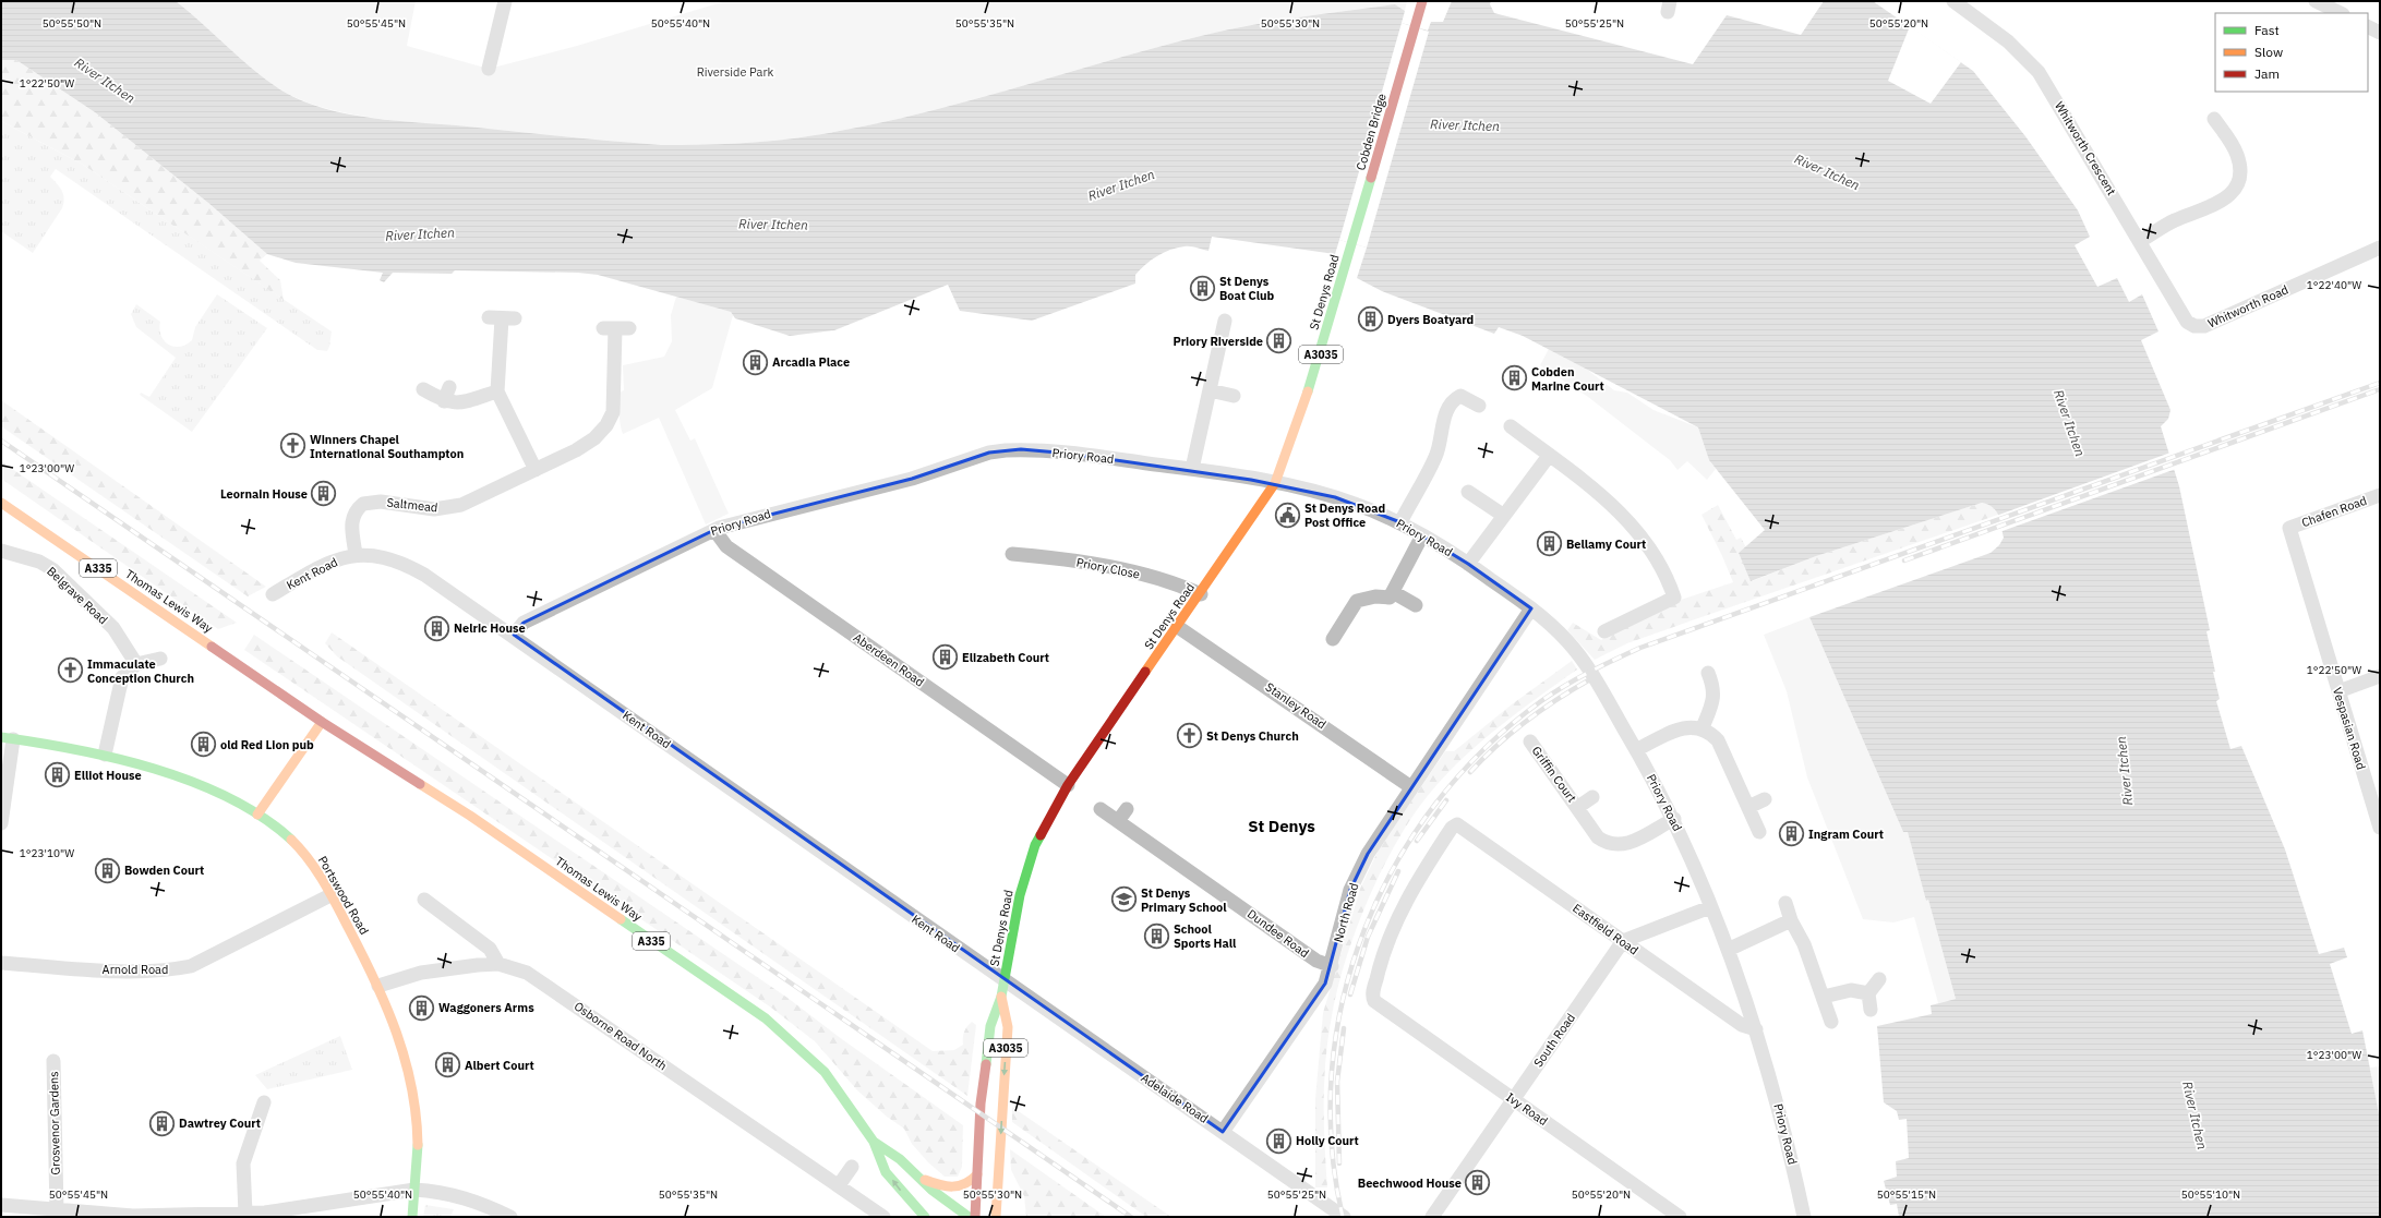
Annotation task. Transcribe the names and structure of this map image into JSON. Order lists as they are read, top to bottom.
{
  "streets": {
    "main road": [
      "Cobden Bridge",
      "St Denys Road",
      "A3035",
      "A335",
      "Thomas Lewis Way",
      "Portswood Road"
    ],
    "street": [
      "Whitworth Crescent",
      "Whitworth Road",
      "Priory Road",
      "Saltmead",
      "Chafen Road",
      "Priory Close",
      "Kent Road",
      "Belgrave Road",
      "Aberdeen Road",
      "Stanley Road",
      "Vespasian Road",
      "Griffin Court",
      "North Road",
      "Eastfield Road",
      "Dundee Road",
      "Arnold Road",
      "Osborne Road North",
      "South Road",
      "Adelaide Road",
      "Ivy Road",
      "Grosvenor Gardens"
    ]
  },
  "crossings": [
    ["Cobden Bridge", "St Denys Road"],
    ["Whitworth Crescent", "Whitworth Road"],
    ["St Denys Road", "Priory Road"],
    ["St Denys Road", "Priory Close"],
    ["St Denys Road", "Kent Road"],
    ["St Denys Road", "Aberdeen Road"],
    ["St Denys Road", "Stanley Road"],
    ["St Denys Road", "Adelaide Road"],
    ["Priory Road", "Kent Road"],
    ["Priory Road", "Aberdeen Road"],
    ["Priory Road", "Griffin Court"],
    ["Priory Road", "North Road"],
    ["Priory Road", "Eastfield Road"],
    ["Saltmead", "Kent Road"],
    ["Chafen Road", "Vespasian Road"],
    ["Kent Road", "Adelaide Road"],
    ["Stanley Road", "North Road"],
    ["Portswood Road", "Arnold Road"],
    ["Portswood Road", "Osborne Road North"],
    ["North Road", "Dundee Road"],
    ["North Road", "Adelaide Road"],
    ["Eastfield Road", "South Road"],
    ["Eastfield Road", "Ivy Road"],
    ["South Road", "Ivy Road"]
  ],
  "districts": ["St Denys"],
  "water": ["River Itchen"],
  "parks": ["Riverside Park"],
  "places": {
    "building": [
      "St Denys Boat Club",
      "Dyers Boatyard",
      "Priory Riverside",
      "Arcadia Place",
      "Cobden Marine Court",
      "Leornain House",
      "Bellamy Court",
      "Nelric House",
      "Elizabeth Court",
      "old Red Lion pub",
      "Elliot House",
      "Ingram Court",
      "Bowden Court",
      "School Sports Hall",
      "Waggoners Arms",
      "Albert Court",
      "Dawtrey Court",
      "Holly Court",
      "Beechwood House"
    ],
    "church": ["Winners Chapel International Southampton", "Immaculate Conception Church", "St Denys Church"],
    "public building": ["St Denys Road Post Office"],
    "school or university": ["St Denys Primary School"]
  },
  "legend": ["Fast", "Slow", "Jam"],
  "coordinates": [
    "50°55'50\"N",
    "50°55'45\"N",
    "50°55'40\"N",
    "50°55'35\"N",
    "50°55'30\"N",
    "50°55'25\"N",
    "50°55'20\"N",
    "1°22'50\"W",
    "1°22'40\"W",
    "1°23'00\"W",
    "1°23'10\"W",
    "50°55'15\"N",
    "50°55'10\"N"
  ]
}
